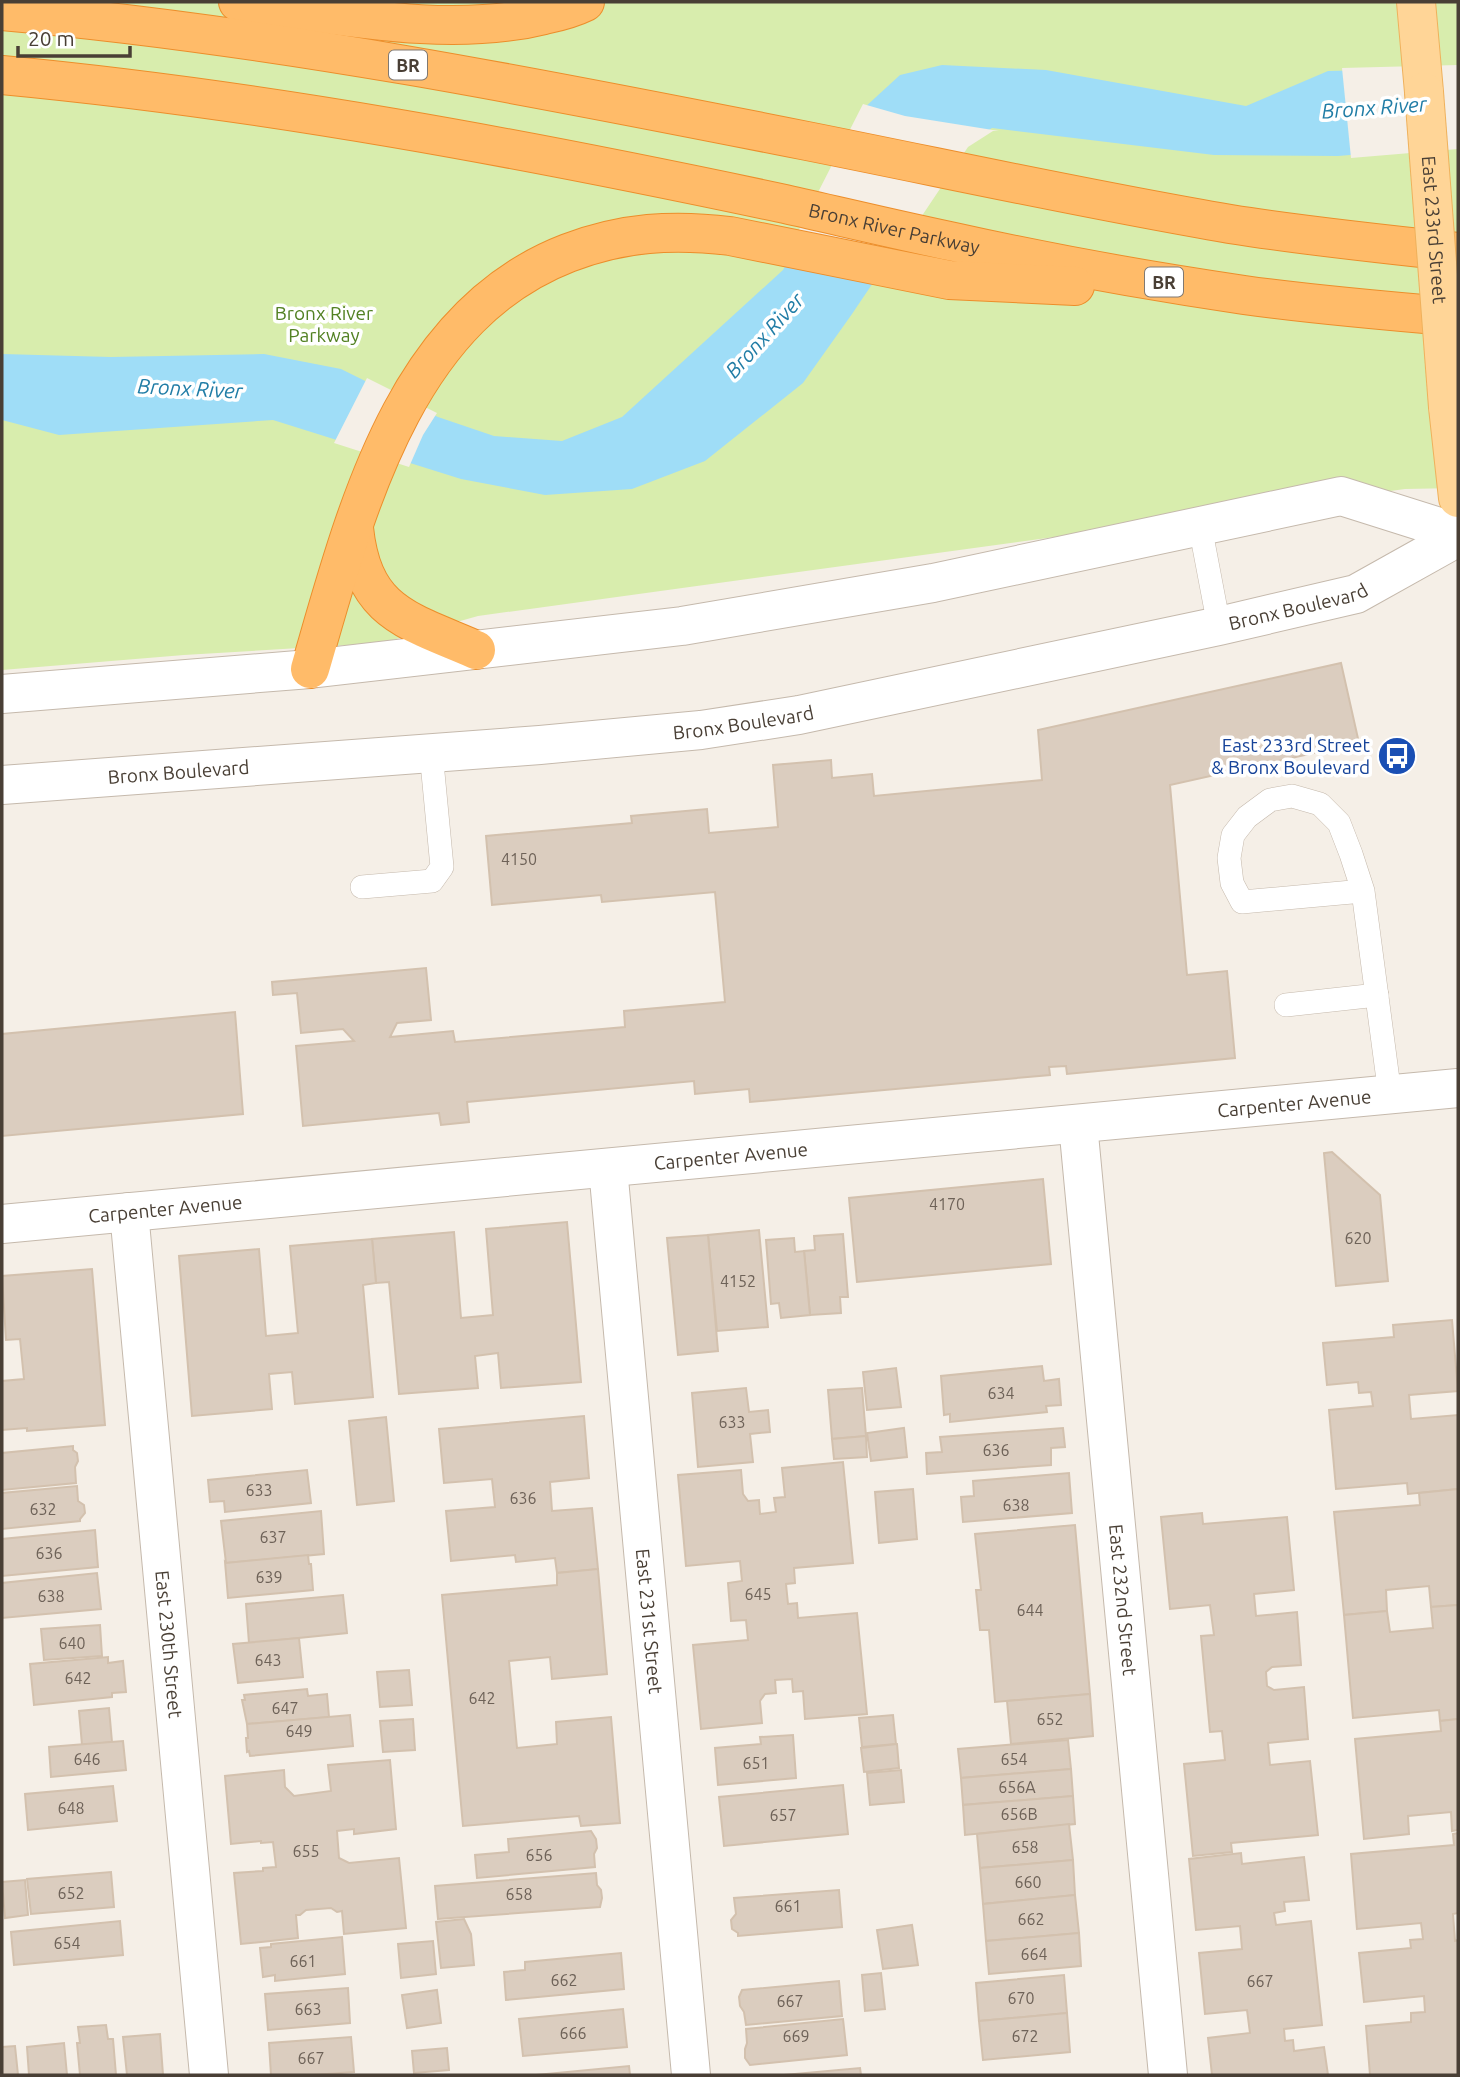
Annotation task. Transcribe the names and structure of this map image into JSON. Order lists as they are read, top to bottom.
{
  "streets": {
    "highway": ["BR", "Bronx River Parkway"],
    "main road": ["East 233rd Street"],
    "street": [
      "Bronx Boulevard",
      "Carpenter Avenue",
      "East 232nd Street",
      "East 231st Street",
      "East 230th Street"
    ]
  },
  "crossings": [
    ["Carpenter Avenue", "East 232nd Street"],
    ["Carpenter Avenue", "East 231st Street"],
    ["Carpenter Avenue", "East 230th Street"]
  ],
  "water": ["Bronx River"],
  "parks": ["Bronx River Parkway"],
  "places": {
    "bus stop": ["East 233rd Street & Bronx Boulevard"]
  },
  "house_numbers": [
    "4150",
    "4170",
    "620",
    "4152",
    "634",
    "633",
    "636",
    "633",
    "636",
    "638",
    "632",
    "637",
    "636",
    "639",
    "645",
    "638",
    "644",
    "640",
    "643",
    "642",
    "642",
    "647",
    "652",
    "649",
    "646",
    "654",
    "651",
    "656A",
    "648",
    "656B",
    "657",
    "658",
    "655",
    "656",
    "660",
    "652",
    "658",
    "661",
    "662",
    "654",
    "664",
    "661",
    "662",
    "667",
    "670",
    "667",
    "663",
    "666",
    "669",
    "672",
    "667"
  ],
  "scale_bar": "20 m"
}
